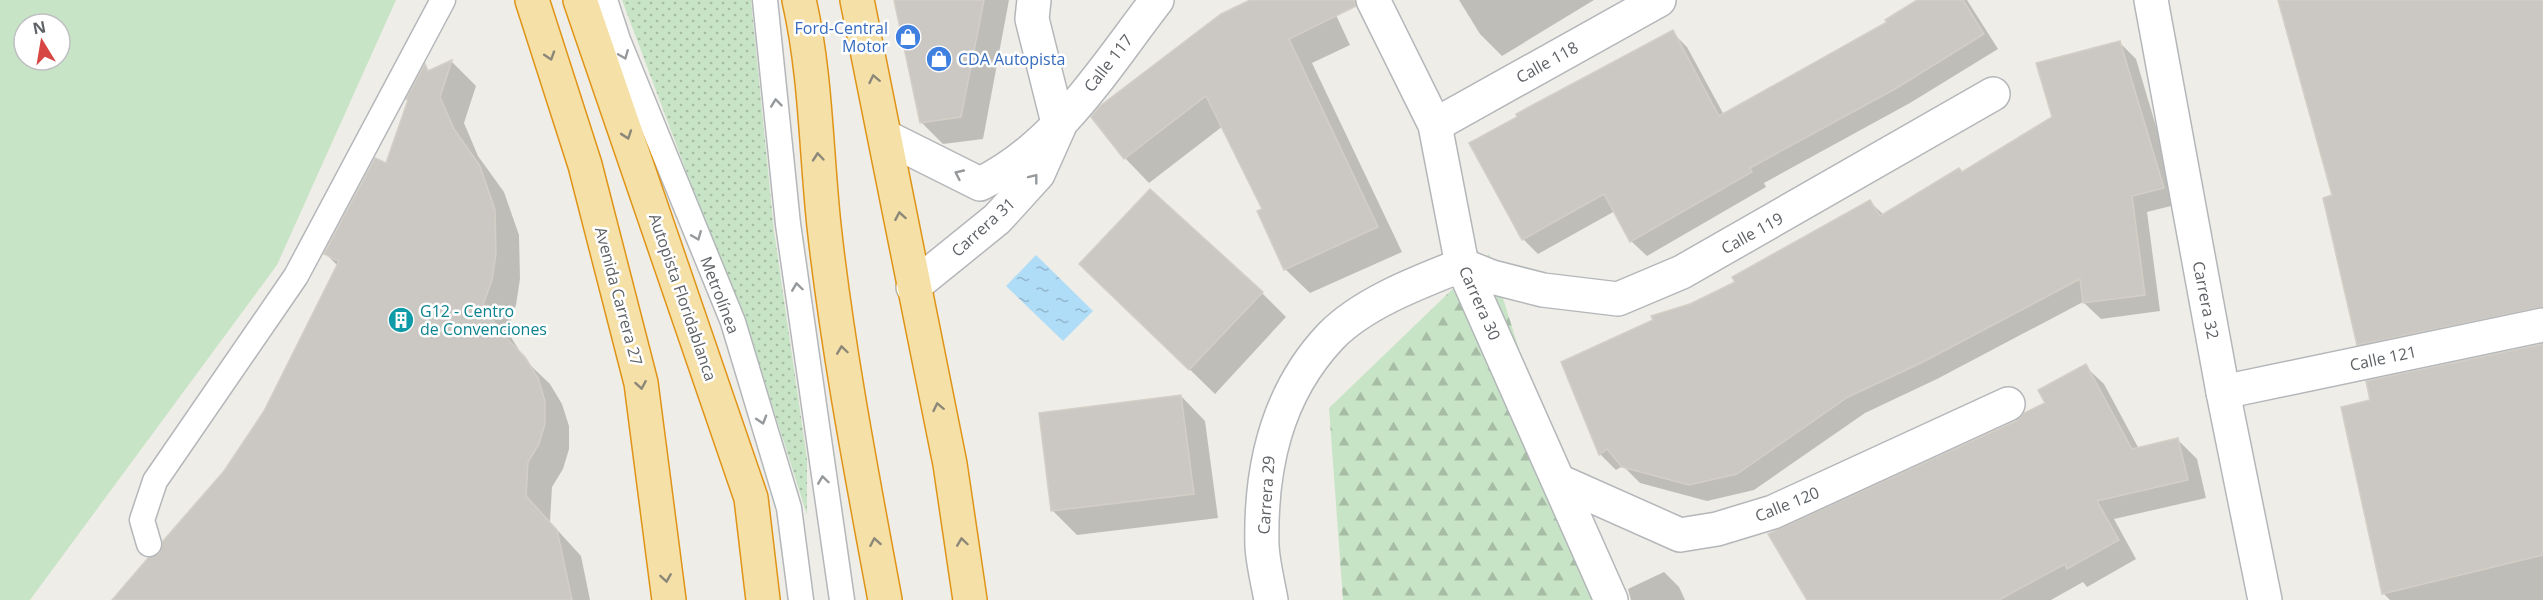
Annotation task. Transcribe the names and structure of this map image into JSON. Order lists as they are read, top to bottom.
{
  "streets": {
    "highway": ["Avenida Carrera 27", "Autopista Floridablanca"],
    "street": [
      "Calle 118",
      "Calle 117",
      "Carrera 31",
      "Calle 119",
      "Carrera 32",
      "Carrera 30",
      "Calle 121",
      "Carrera 29",
      "Calle 120"
    ],
    "lane": ["Metrolínea"]
  },
  "crossings": [
    ["Calle 118", "Carrera 30"],
    ["Calle 117", "Carrera 31"],
    ["Calle 119", "Carrera 30"],
    ["Calle 119", "Carrera 29"],
    ["Carrera 32", "Calle 121"],
    ["Carrera 30", "Carrera 29"],
    ["Carrera 30", "Calle 120"]
  ],
  "places": {
    "shop": ["Ford-Central Motor", "CDA Autopista"],
    "building": ["G12 - Centro de Convenciones"]
  },
  "north": "top"
}
